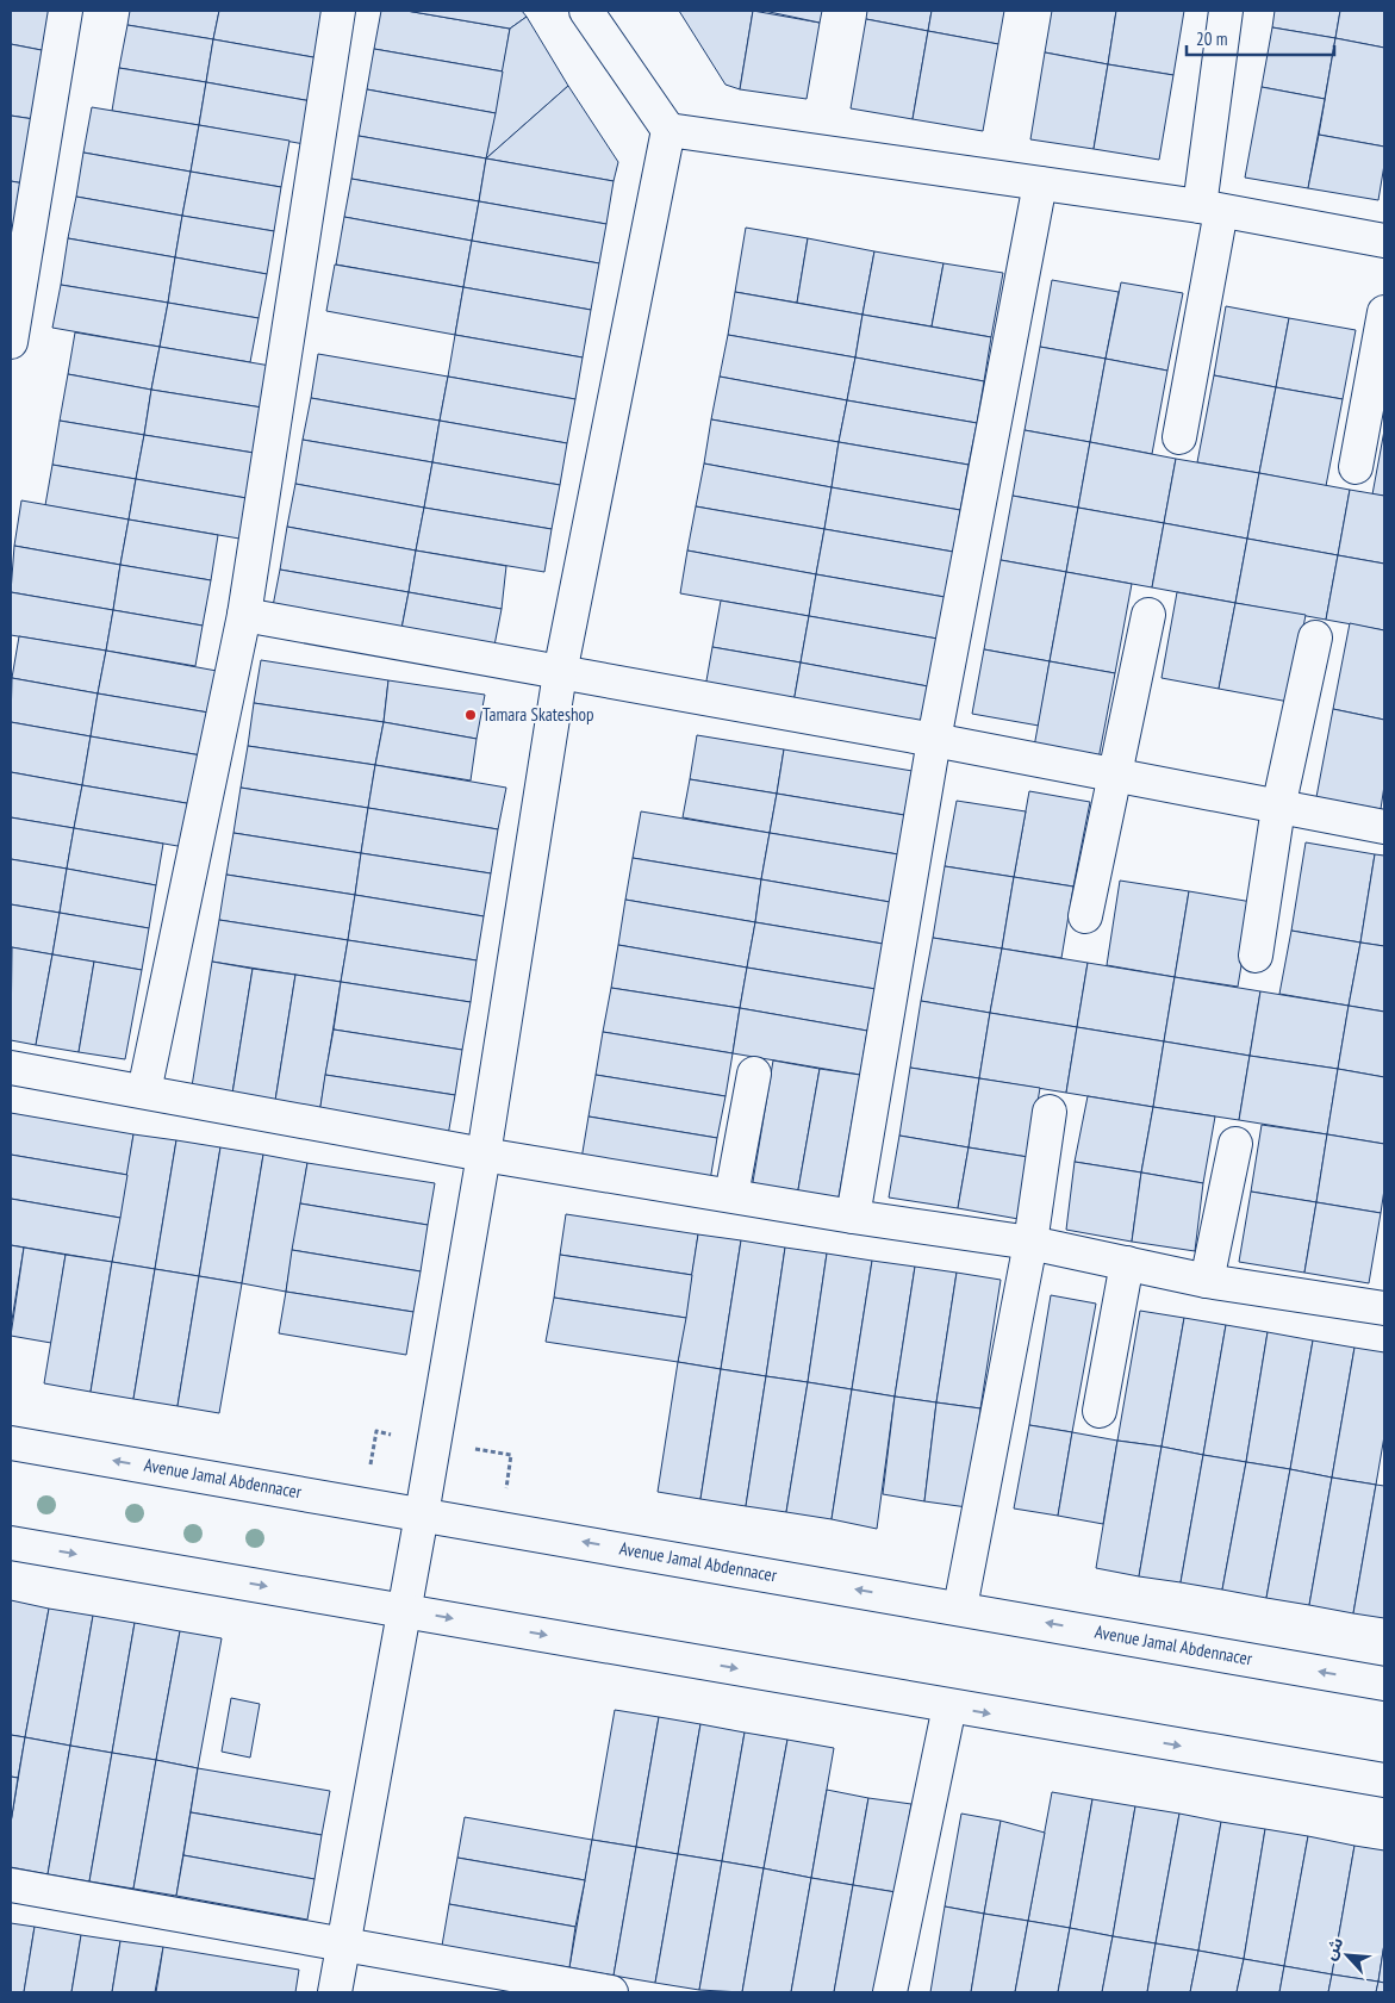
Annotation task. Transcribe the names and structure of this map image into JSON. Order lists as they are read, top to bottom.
{
  "streets": {
    "street": ["Avenue Jamal Abdennacer"]
  },
  "places": ["Tamara Skateshop"],
  "scale_bar": "20 m",
  "north": "top left"
}
